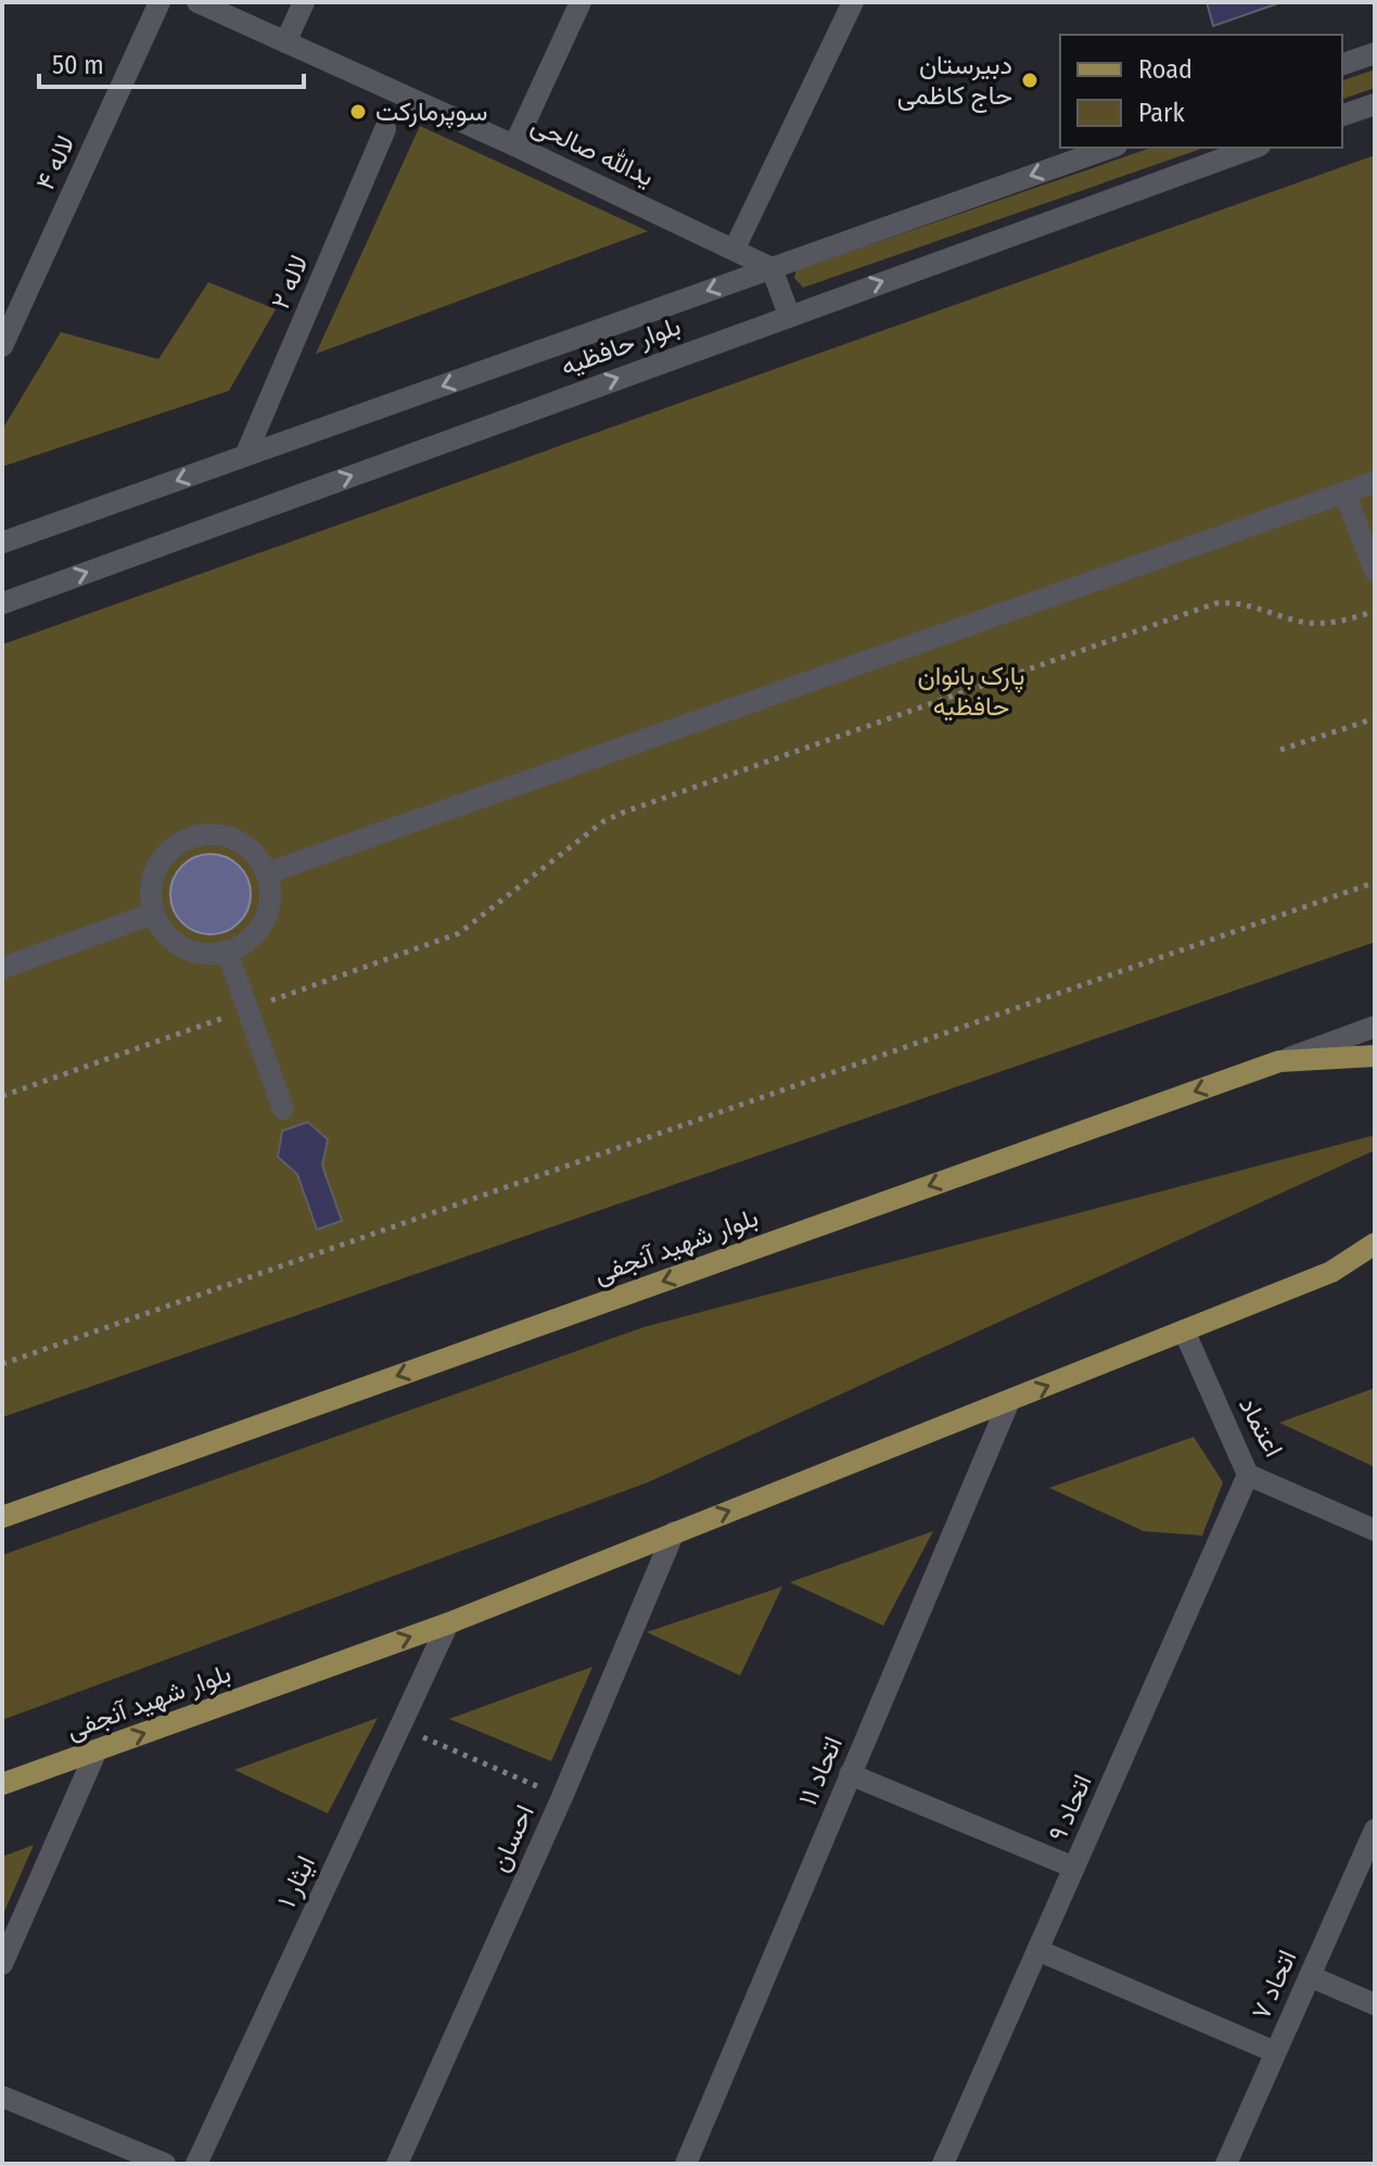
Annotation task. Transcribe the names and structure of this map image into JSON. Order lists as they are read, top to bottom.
{
  "streets": {
    "main road": ["بلوار شهید آنجفی"],
    "street": [
      "یدالله صالحی",
      "لاله ۴",
      "لاله ۲",
      "بلوار حافظیه",
      "اعتماد",
      "اتحاد ۱۱",
      "اتحاد ۹",
      "احسان",
      "ایثار ۱",
      "اتحاد ۷"
    ]
  },
  "crossings": [
    ["یدالله صالحی", "بلوار حافظیه"],
    ["لاله ۲", "بلوار حافظیه"],
    ["بلوار شهید آنجفی", "اعتماد"],
    ["بلوار شهید آنجفی", "اتحاد ۱۱"],
    ["بلوار شهید آنجفی", "احسان"],
    ["بلوار شهید آنجفی", "ایثار ۱"],
    ["اعتماد", "اتحاد ۹"]
  ],
  "parks": ["پارک بانوان حافظیه"],
  "places": ["دبیرستان حاج کاظمی", "سوپرمارکت"],
  "legend": ["Road", "Park"],
  "scale_bar": "50 m"
}
